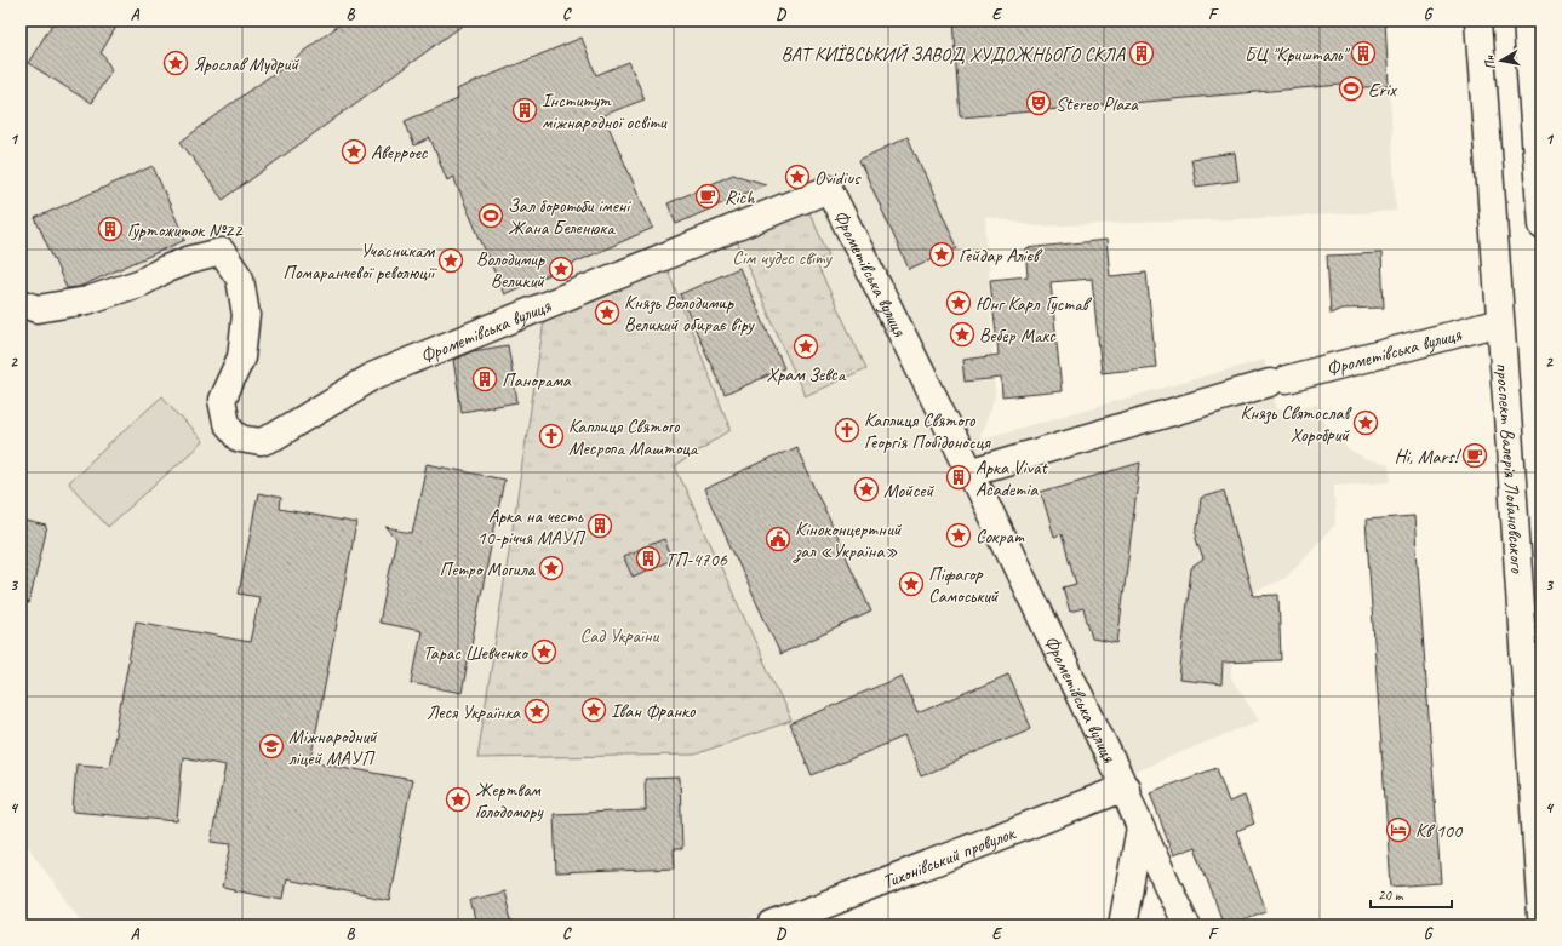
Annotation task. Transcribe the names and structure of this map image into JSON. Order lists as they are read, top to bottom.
{
  "streets": {
    "street": ["Фрометівська вулиця", "проспект Валерія Лобановського", "Тихонівський провулок"]
  },
  "crossings": [
    ["Фрометівська вулиця", "проспект Валерія Лобановського"],
    ["Фрометівська вулиця", "Тихонівський провулок"]
  ],
  "parks": ["Сім чудес світу", "Сад України"],
  "places": {
    "building": [
      "ВАТ КИЇВСЬКИЙ ЗАВОД ХУДОЖНЬОГО СКЛА",
      "БЦ \"Кришталь\"",
      "Інститут міжнародної освіти",
      "Гуртожиток №22",
      "Панорама",
      "Арка Vivat Academia",
      "Арка на честь 10-річчя МАУП",
      "ТП-4706"
    ],
    "place": [
      "Ярослав Мудрий",
      "Аверроес",
      "Ovidius",
      "Гейдар Алієв",
      "Учасникам Помаранчевої революції",
      "Володимир Великий",
      "Юнг Карл Густав",
      "Князь Володимир Великий обирає віру",
      "Вебер Макс",
      "Храм Зевса",
      "Князь Святослав Хоробрий",
      "Мойсей",
      "Сократ",
      "Петро Могила",
      "Піфагор Самоський",
      "Тарас Шевченко",
      "Іван Франко",
      "Леся Українка",
      "Жертвам Голодомору"
    ],
    "sports": ["Erix", "Зал боротьби імені Жана Беленюка"],
    "theatre": ["Stereo Plaza"],
    "cafe": ["Rich", "Hi, Mars!"],
    "church": ["Каплиця Святого Георгія Побідоносця", "Каплиця Святого Месропа Маштоца"],
    "public building": ["Кіноконцертний зал «Україна»"],
    "school or university": ["Міжнародний ліцей МАУП"],
    "hotel": ["Кв 100"]
  },
  "scale_bar": "20 m",
  "north": "left",
  "grid": {
    "columns": [
      "A",
      "B",
      "C",
      "D",
      "E",
      "F",
      "G"
    ],
    "rows": [
      "1",
      "2",
      "3",
      "4"
    ]
  }
}
